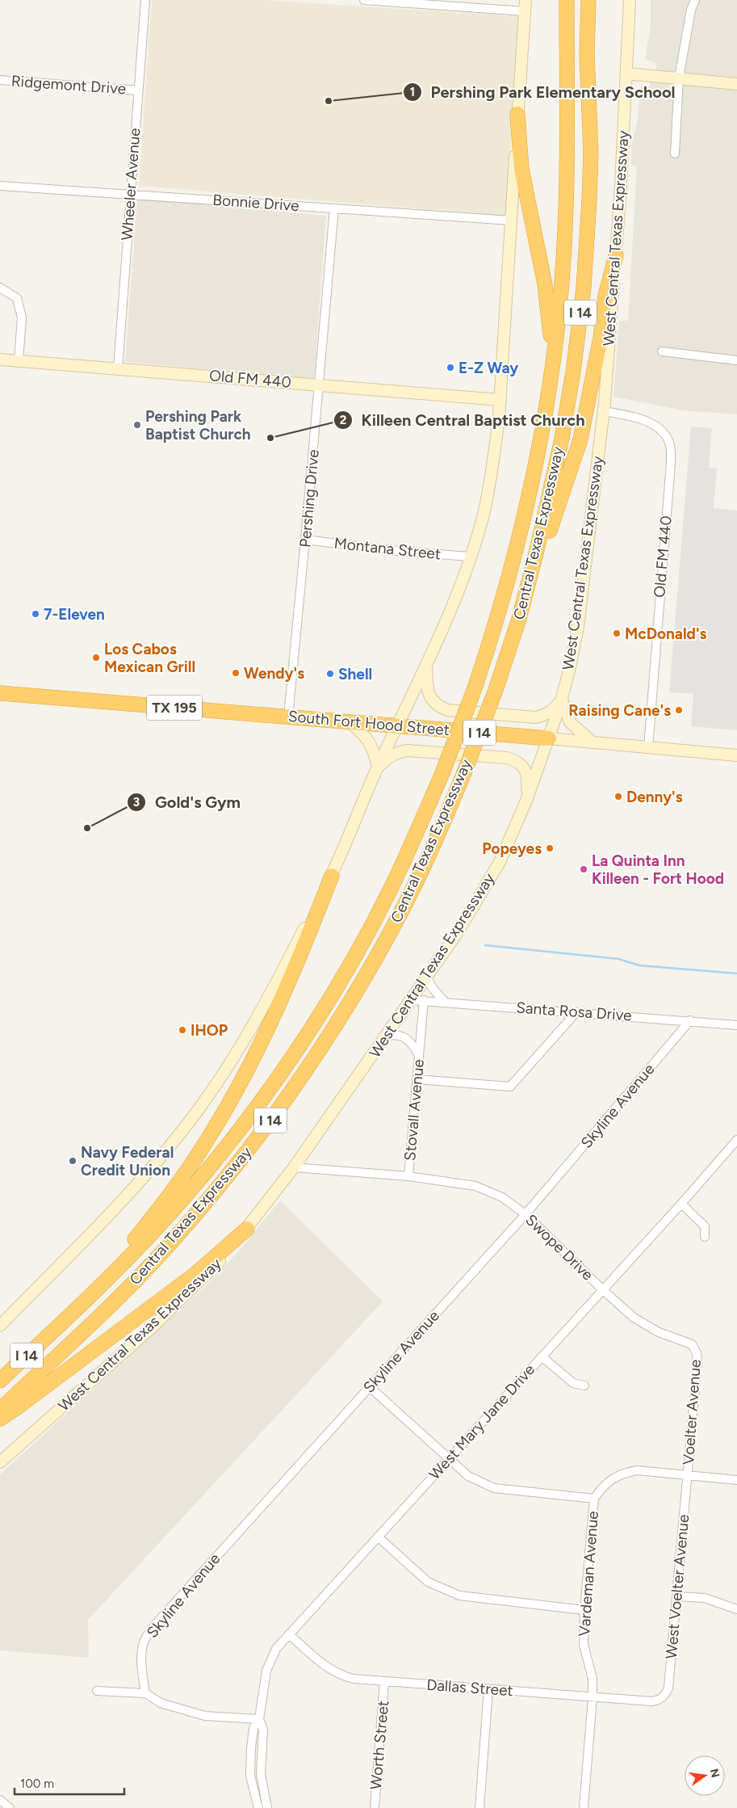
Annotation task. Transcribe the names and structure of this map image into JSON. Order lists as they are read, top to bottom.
{
  "streets": {
    "highway": [
      "I 14",
      "Central Texas Expressway",
      "TX 195",
      "South Fort Hood Street"
    ],
    "main road": ["West Central Texas Expressway", "Old FM 440"],
    "street": [
      "Ridgemont Drive",
      "Wheeler Avenue",
      "Bonnie Drive",
      "Pershing Drive",
      "Montana Street",
      "Santa Rosa Drive",
      "Skyline Avenue",
      "Stovall Avenue",
      "Swope Drive",
      "Voelter Avenue",
      "West Mary Jane Drive",
      "Vardeman Avenue",
      "West Voelter Avenue",
      "Dallas Street",
      "Worth Street"
    ]
  },
  "crossings": [
    ["Ridgemont Drive", "Wheeler Avenue"],
    ["Wheeler Avenue", "Bonnie Drive"],
    ["Wheeler Avenue", "Old FM 440"],
    ["Bonnie Drive", "Pershing Drive"],
    ["West Central Texas Expressway", "Old FM 440"],
    ["West Central Texas Expressway", "South Fort Hood Street"],
    ["West Central Texas Expressway", "Santa Rosa Drive"],
    ["West Central Texas Expressway", "Stovall Avenue"],
    ["Old FM 440", "Pershing Drive"],
    ["Old FM 440", "South Fort Hood Street"],
    ["Pershing Drive", "Montana Street"],
    ["Pershing Drive", "South Fort Hood Street"],
    ["Santa Rosa Drive", "Skyline Avenue"],
    ["Santa Rosa Drive", "Stovall Avenue"],
    ["Skyline Avenue", "Swope Drive"],
    ["Stovall Avenue", "Swope Drive"],
    ["Swope Drive", "Voelter Avenue"],
    ["Swope Drive", "West Mary Jane Drive"],
    ["Voelter Avenue", "West Voelter Avenue"],
    ["West Mary Jane Drive", "Dallas Street"],
    ["Vardeman Avenue", "Dallas Street"],
    ["West Voelter Avenue", "Dallas Street"],
    ["Dallas Street", "Worth Street"]
  ],
  "places": [
    "Pershing Park Elementary School",
    "E-Z Way",
    "Pershing Park Baptist Church",
    "Killeen Central Baptist Church",
    "7-Eleven",
    "McDonald's",
    "Los Cabos Mexican Grill",
    "Wendy's",
    "Shell",
    "Raising Cane's",
    "Denny's",
    "Gold's Gym",
    "Popeyes",
    "La Quinta Inn Killeen - Fort Hood",
    "IHOP",
    "Navy Federal Credit Union"
  ],
  "scale_bar": "100 m",
  "north": "right"
}
